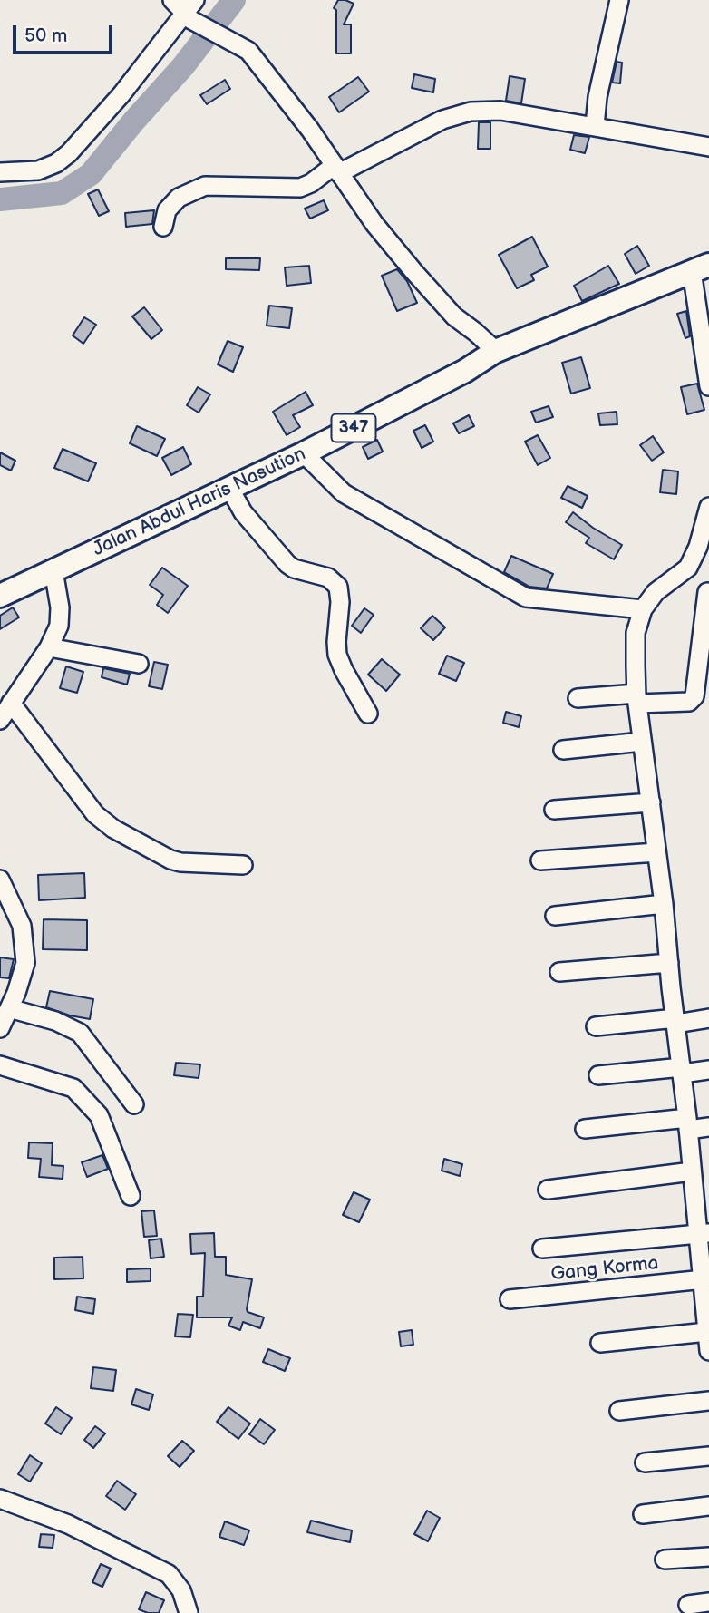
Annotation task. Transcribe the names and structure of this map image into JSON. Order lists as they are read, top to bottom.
{
  "streets": {
    "main road": ["347", "Jalan Abdul Haris Nasution"],
    "street": ["Gang Korma"]
  },
  "scale_bar": "50 m"
}
